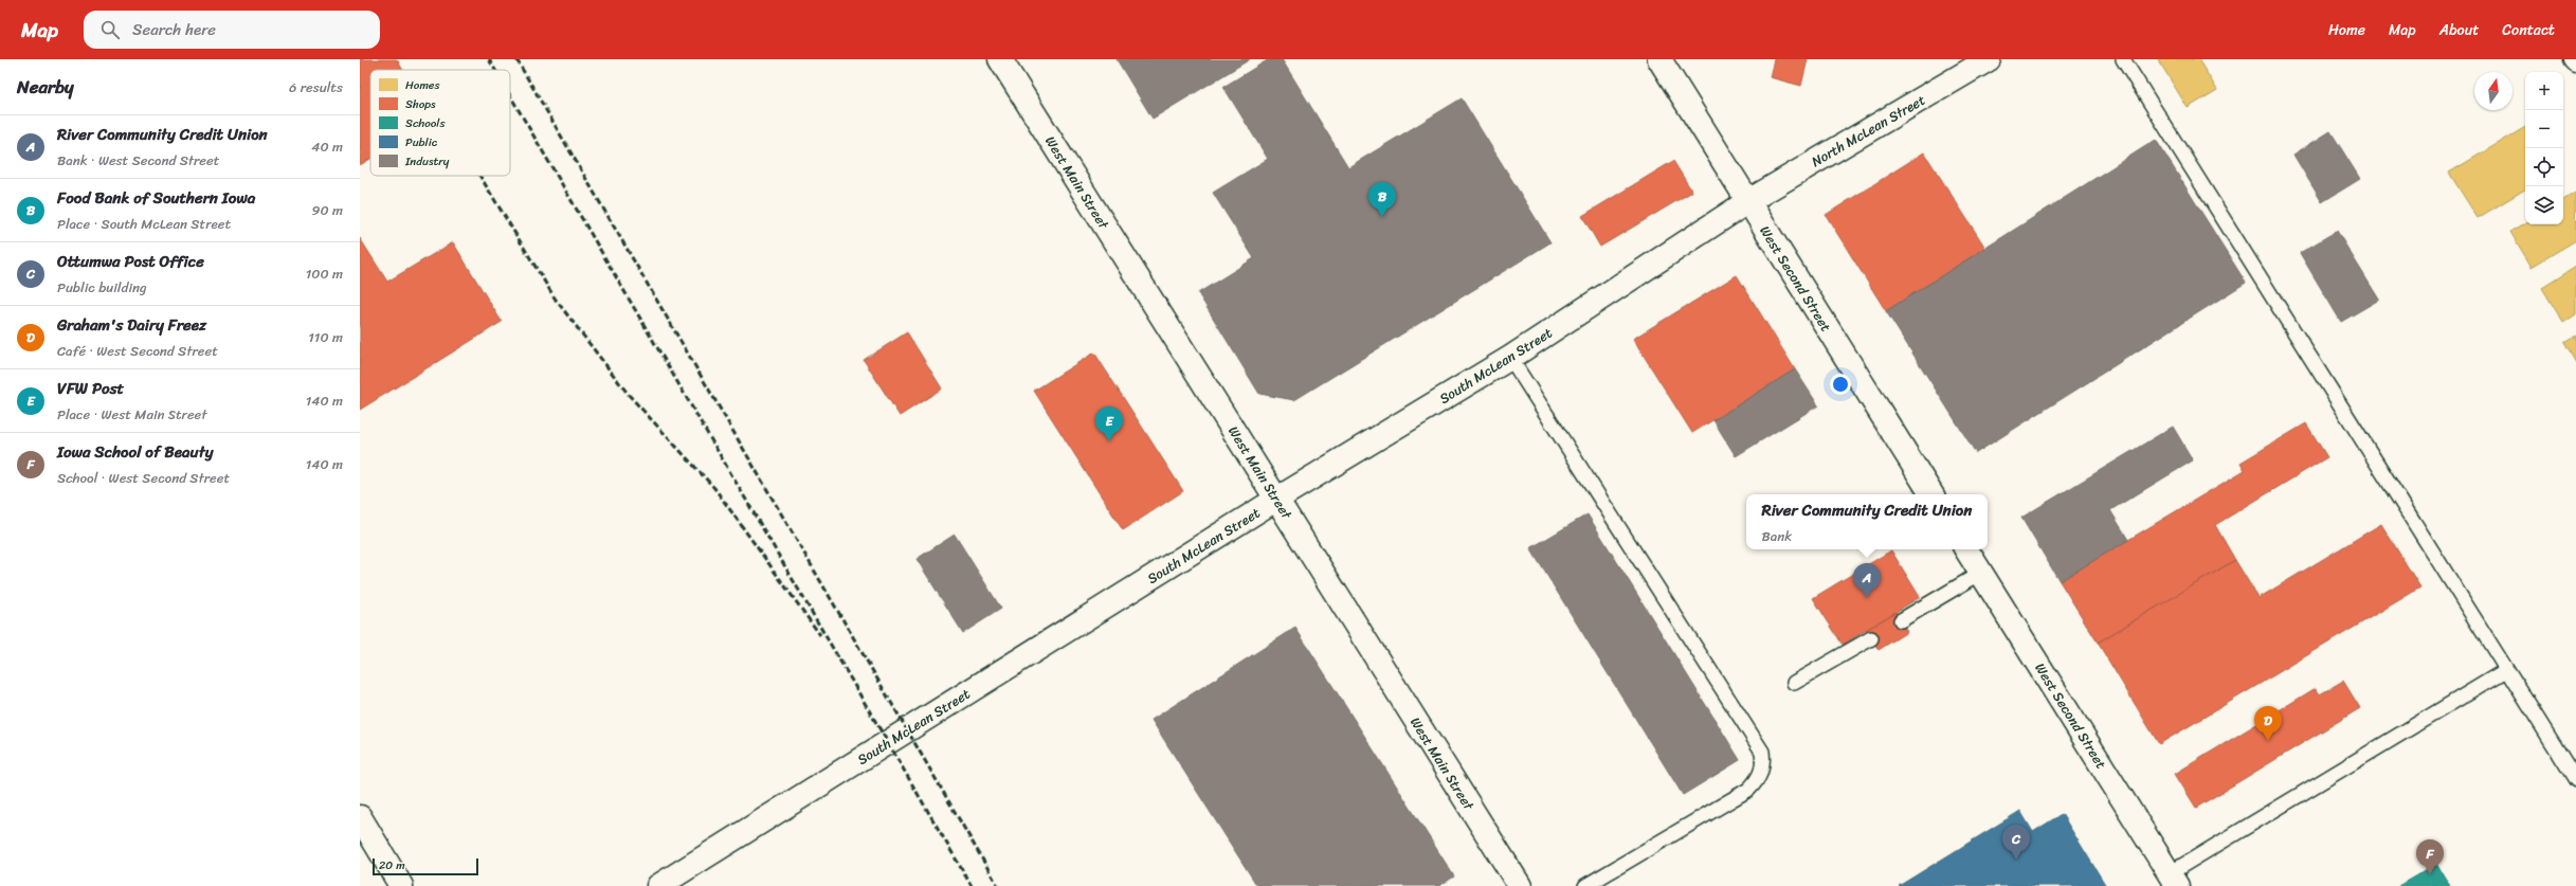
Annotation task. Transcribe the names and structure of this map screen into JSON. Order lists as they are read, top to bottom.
{
  "streets": {
    "main road": [
      "North McLean Street",
      "West Main Street",
      "West Second Street",
      "South McLean Street"
    ]
  },
  "crossings": [
    ["North McLean Street", "West Second Street"],
    ["North McLean Street", "South McLean Street"],
    ["West Main Street", "South McLean Street"],
    ["West Second Street", "South McLean Street"]
  ],
  "legend": [
    "Homes",
    "Shops",
    "Schools",
    "Public",
    "Industry"
  ],
  "scale_bar": "20 m",
  "north": "top",
  "page": {
    "header": "Map",
    "search": "Search here",
    "nav": [
      "Home",
      "Map",
      "About",
      "Contact"
    ],
    "heading": ["Nearby", "6 results"],
    "map_buttons": ["+", "−"],
    "list": [
      {
        "mark": "A",
        "name": "River Community Credit Union",
        "note": "Bank · West Second Street",
        "value": "40 m"
      },
      {
        "mark": "B",
        "name": "Food Bank of Southern Iowa",
        "note": "Place · South McLean Street",
        "value": "90 m"
      },
      {
        "mark": "C",
        "name": "Ottumwa Post Office",
        "note": "Public building",
        "value": "100 m"
      },
      {
        "mark": "D",
        "name": "Graham's Dairy Freez",
        "note": "Café · West Second Street",
        "value": "110 m"
      },
      {
        "mark": "E",
        "name": "VFW Post",
        "note": "Place · West Main Street",
        "value": "140 m"
      },
      {
        "mark": "F",
        "name": "Iowa School of Beauty",
        "note": "School · West Second Street",
        "value": "140 m"
      }
    ],
    "pins": [
      "B",
      "E",
      "A",
      "D",
      "C",
      "F"
    ],
    "popup": ["River Community Credit Union", "Bank"],
    "scale": "20 m"
  }
}
